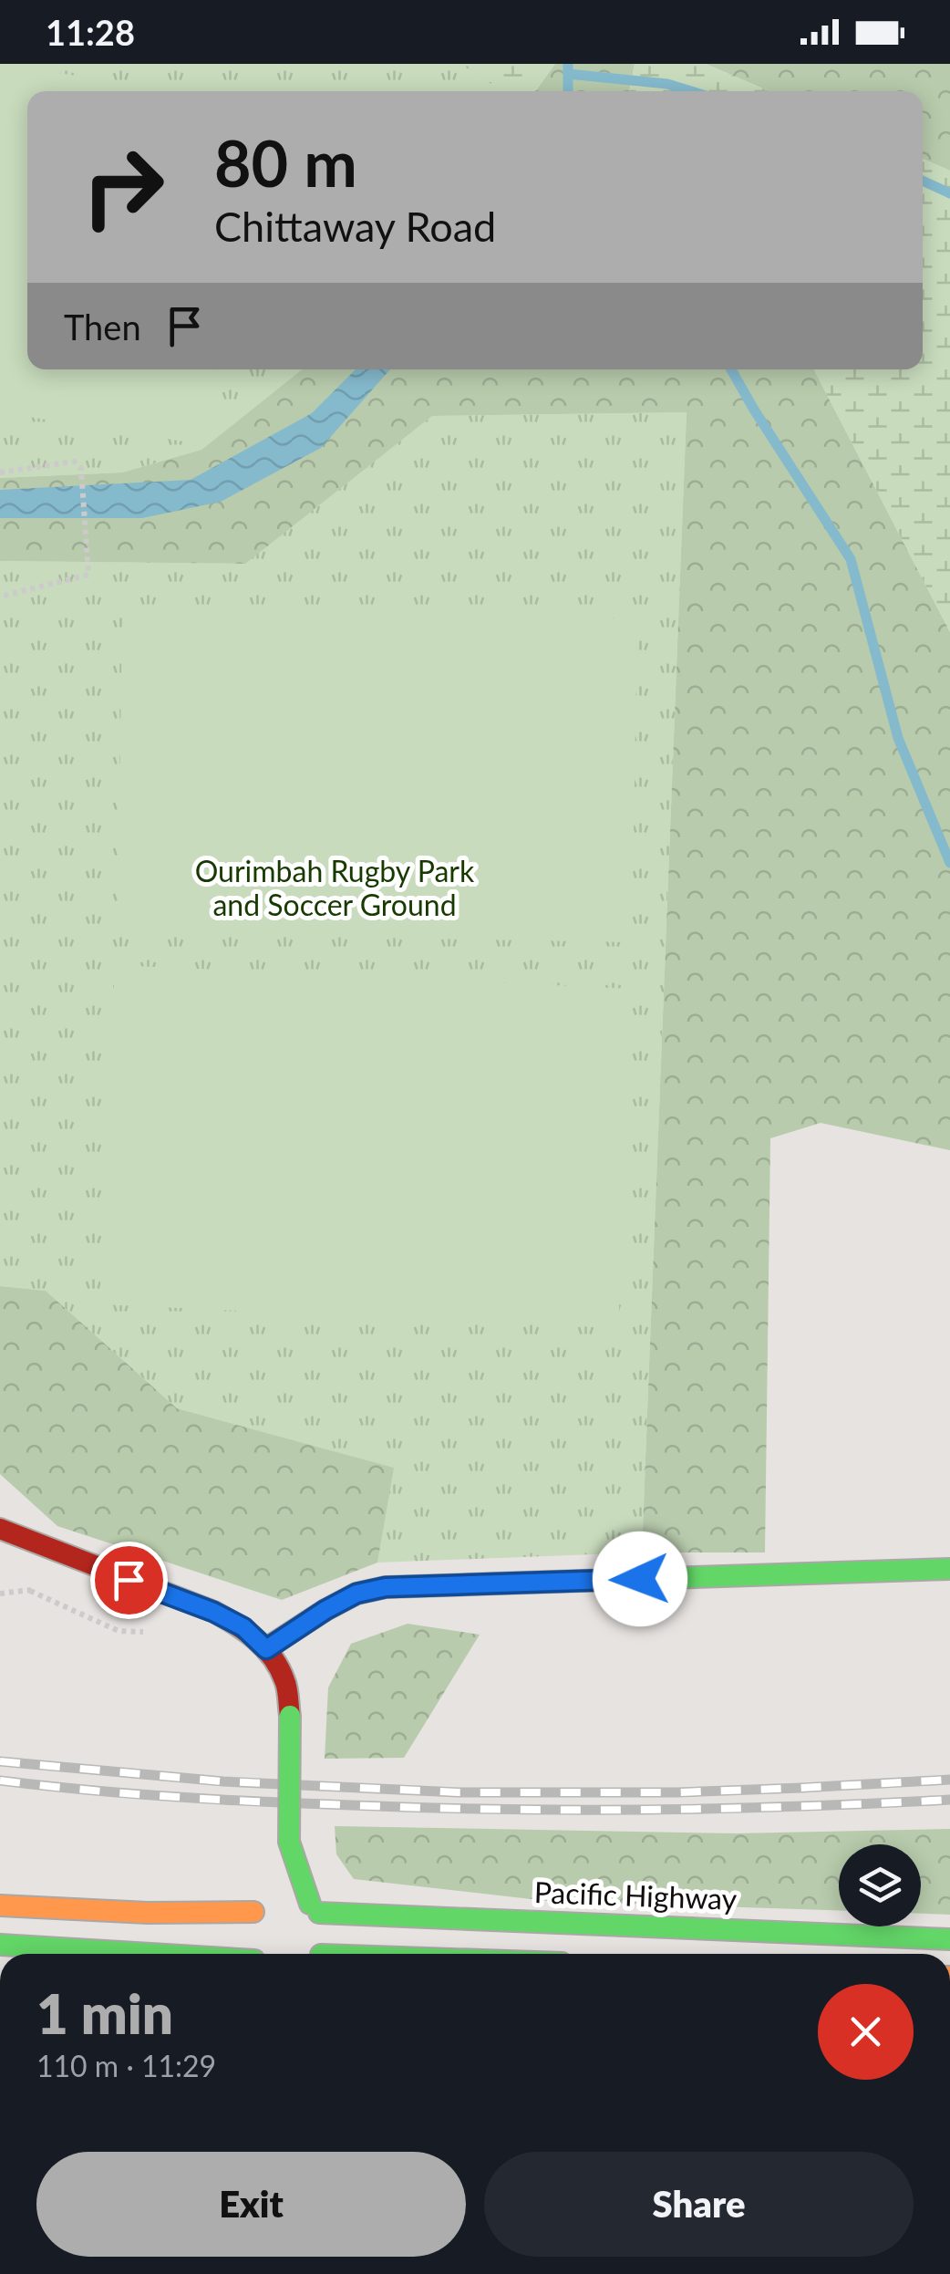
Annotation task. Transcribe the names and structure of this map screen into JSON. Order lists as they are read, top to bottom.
{
  "streets": {
    "main road": ["Pacific Highway"]
  },
  "parks": ["Ourimbah Rugby Park and Soccer Ground"],
  "page": {
    "status": "11:28",
    "turn": ["80 m", "Chittaway Road"],
    "then": "Then",
    "heading": ["1 min", "110 m · 11:29"],
    "buttons": ["Exit", "Share"]
  }
}
